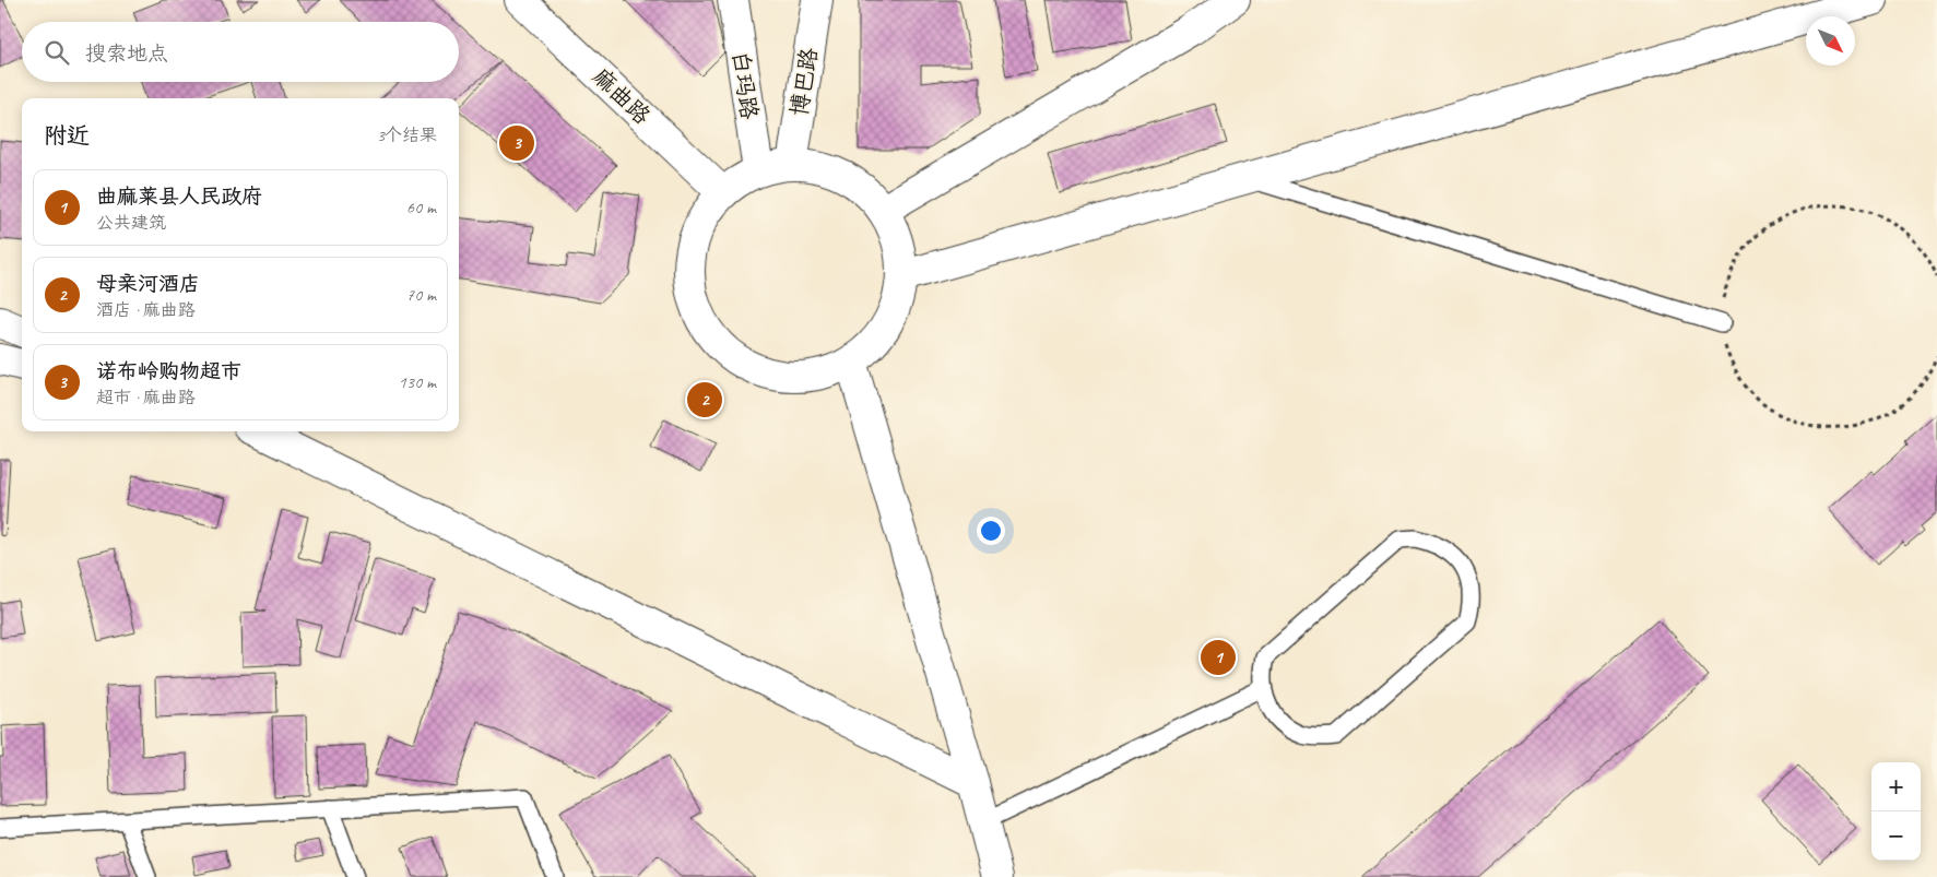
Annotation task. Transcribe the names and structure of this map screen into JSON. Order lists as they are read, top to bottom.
{
  "streets": {
    "main road": ["博巴路", "白玛路", "麻曲路"]
  },
  "north": "bottom right",
  "page": {
    "search": "搜索地点",
    "heading": ["附近", "3个结果"],
    "pins": ["3", "2", "1"],
    "list": [
      {
        "mark": "1",
        "name": "曲麻莱县人民政府",
        "note": "公共建筑",
        "value": "60 m"
      },
      {
        "mark": "2",
        "name": "母亲河酒店",
        "note": "酒店 · 麻曲路",
        "value": "70 m"
      },
      {
        "mark": "3",
        "name": "诺布岭购物超市",
        "note": "超市 · 麻曲路",
        "value": "130 m"
      }
    ],
    "map_buttons": ["+", "−"]
  }
}
